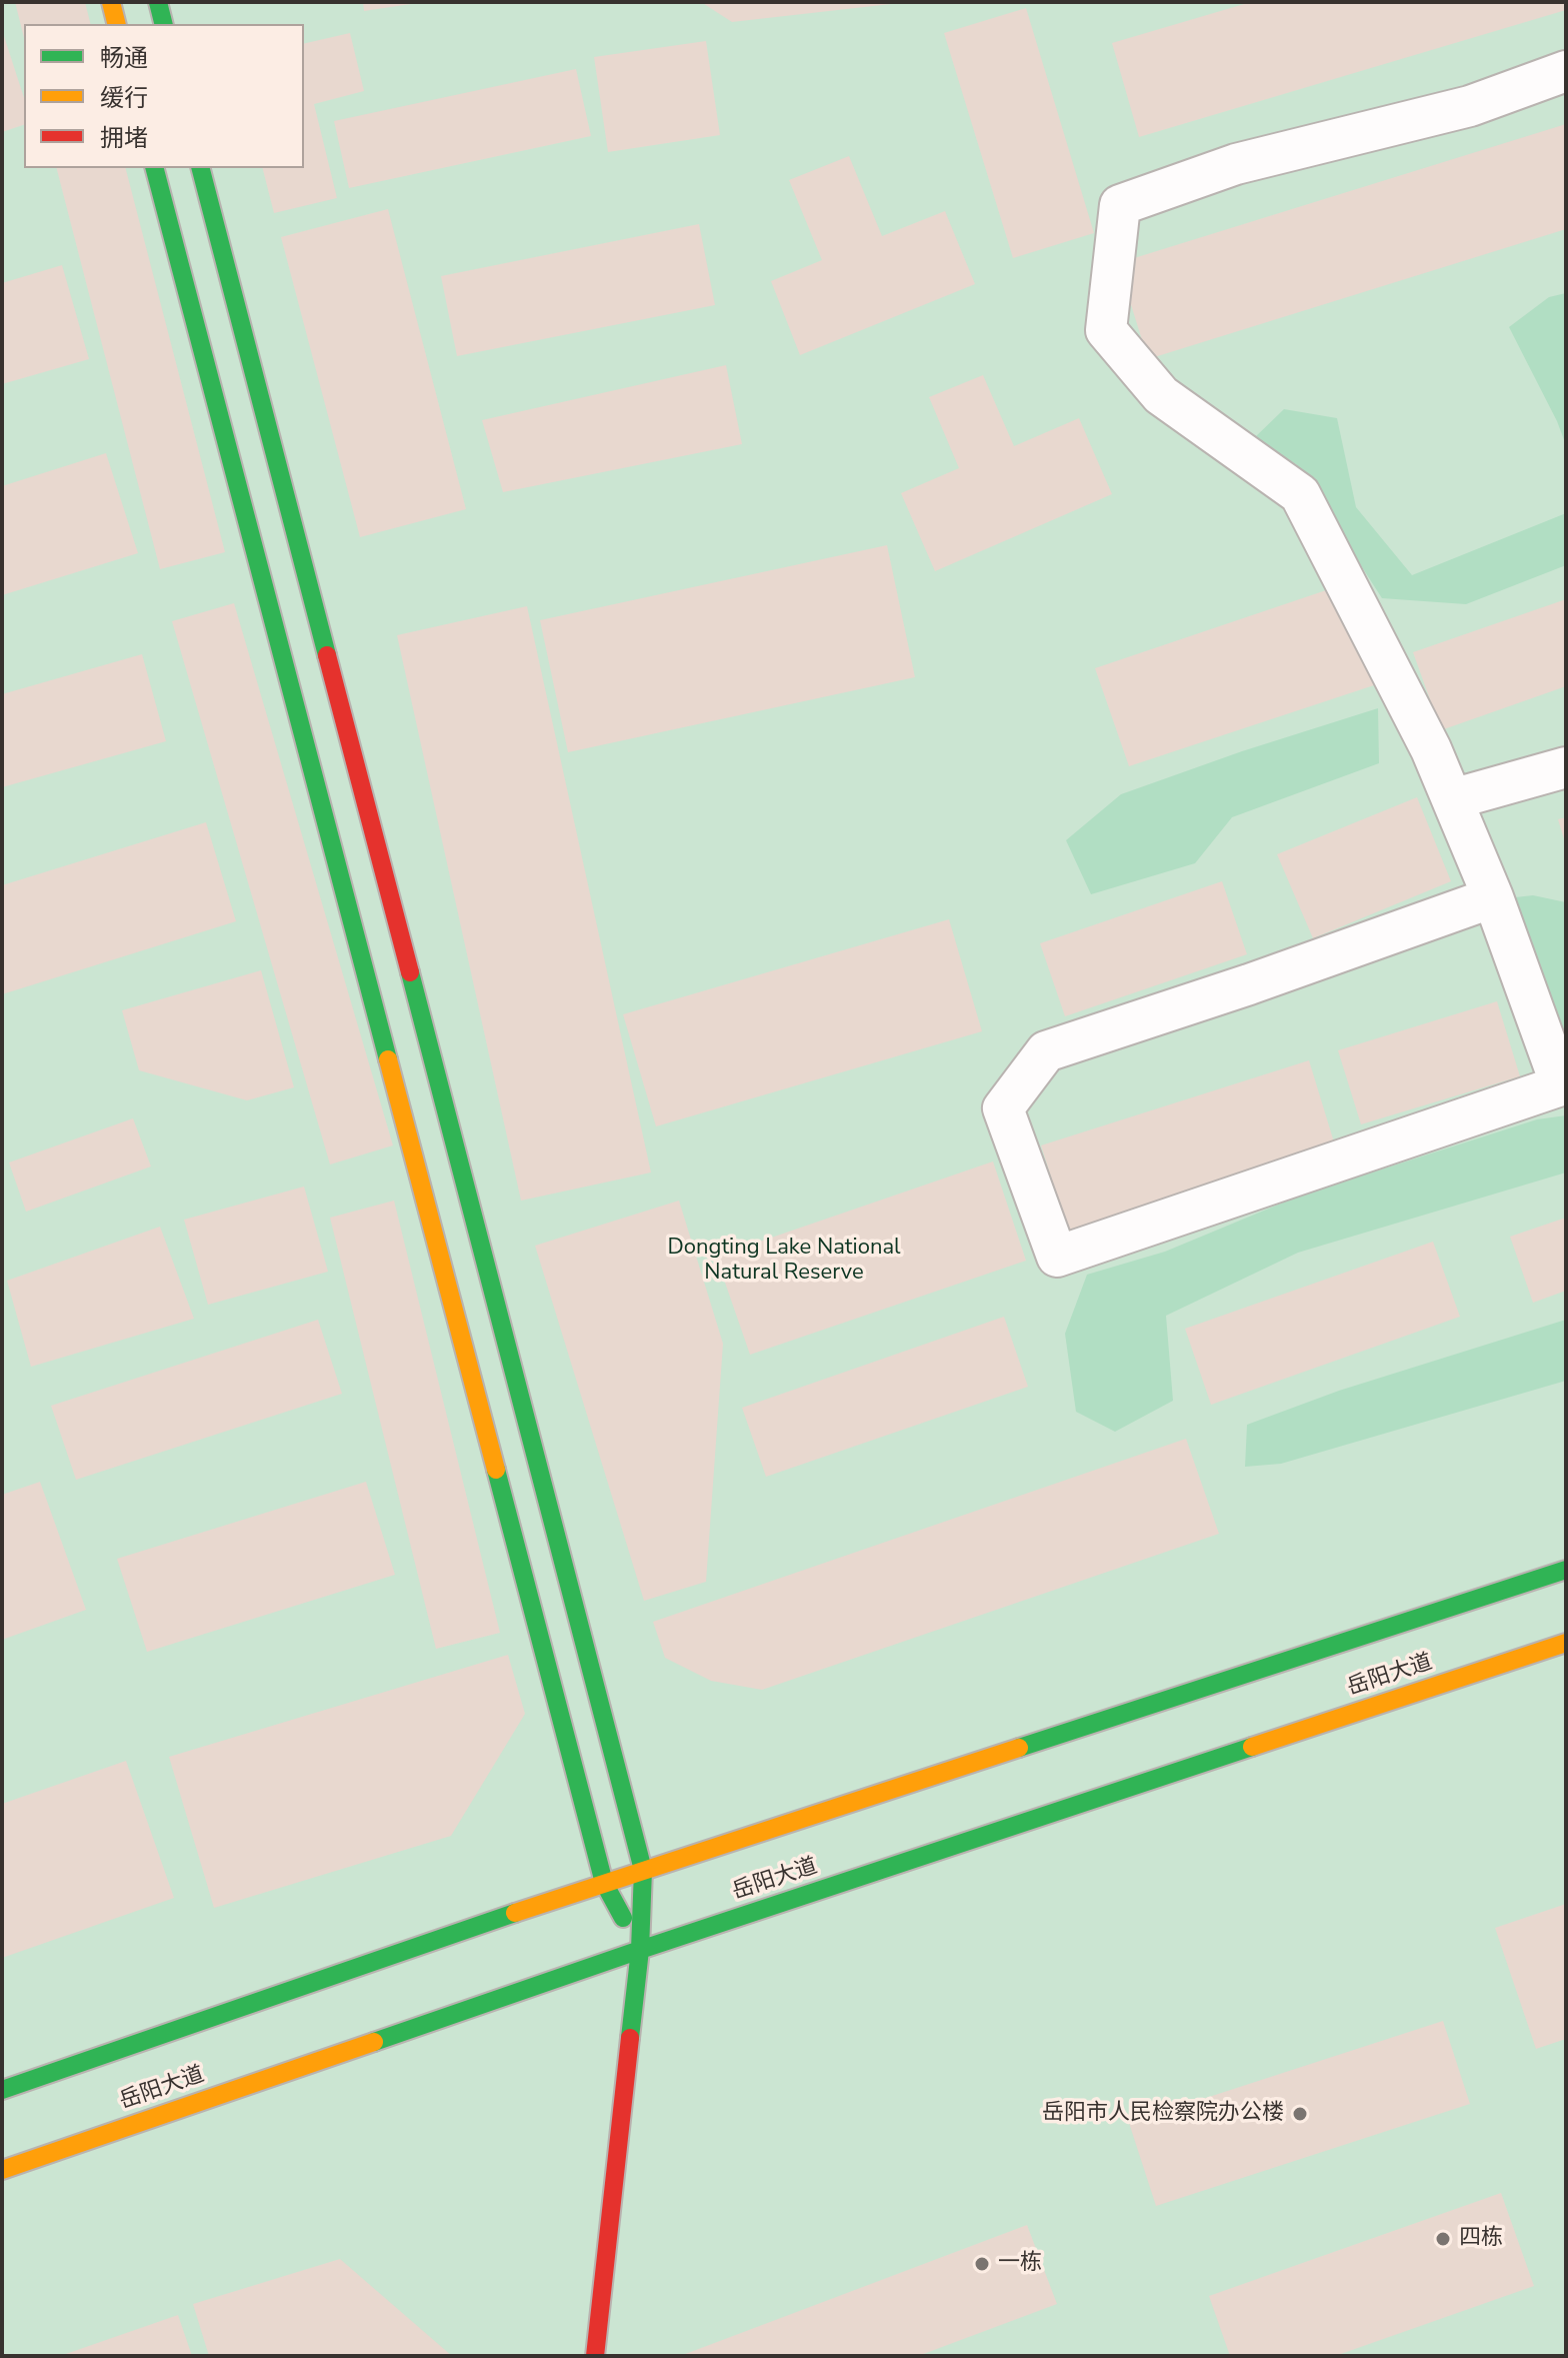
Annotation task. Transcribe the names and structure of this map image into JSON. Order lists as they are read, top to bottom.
{
  "streets": {
    "main road": ["岳阳大道"]
  },
  "parks": ["Dongting Lake National Natural Reserve"],
  "places": ["岳阳市人民检察院办公楼", "四栋", "一栋"],
  "legend": ["畅通", "缓行", "拥堵"]
}
